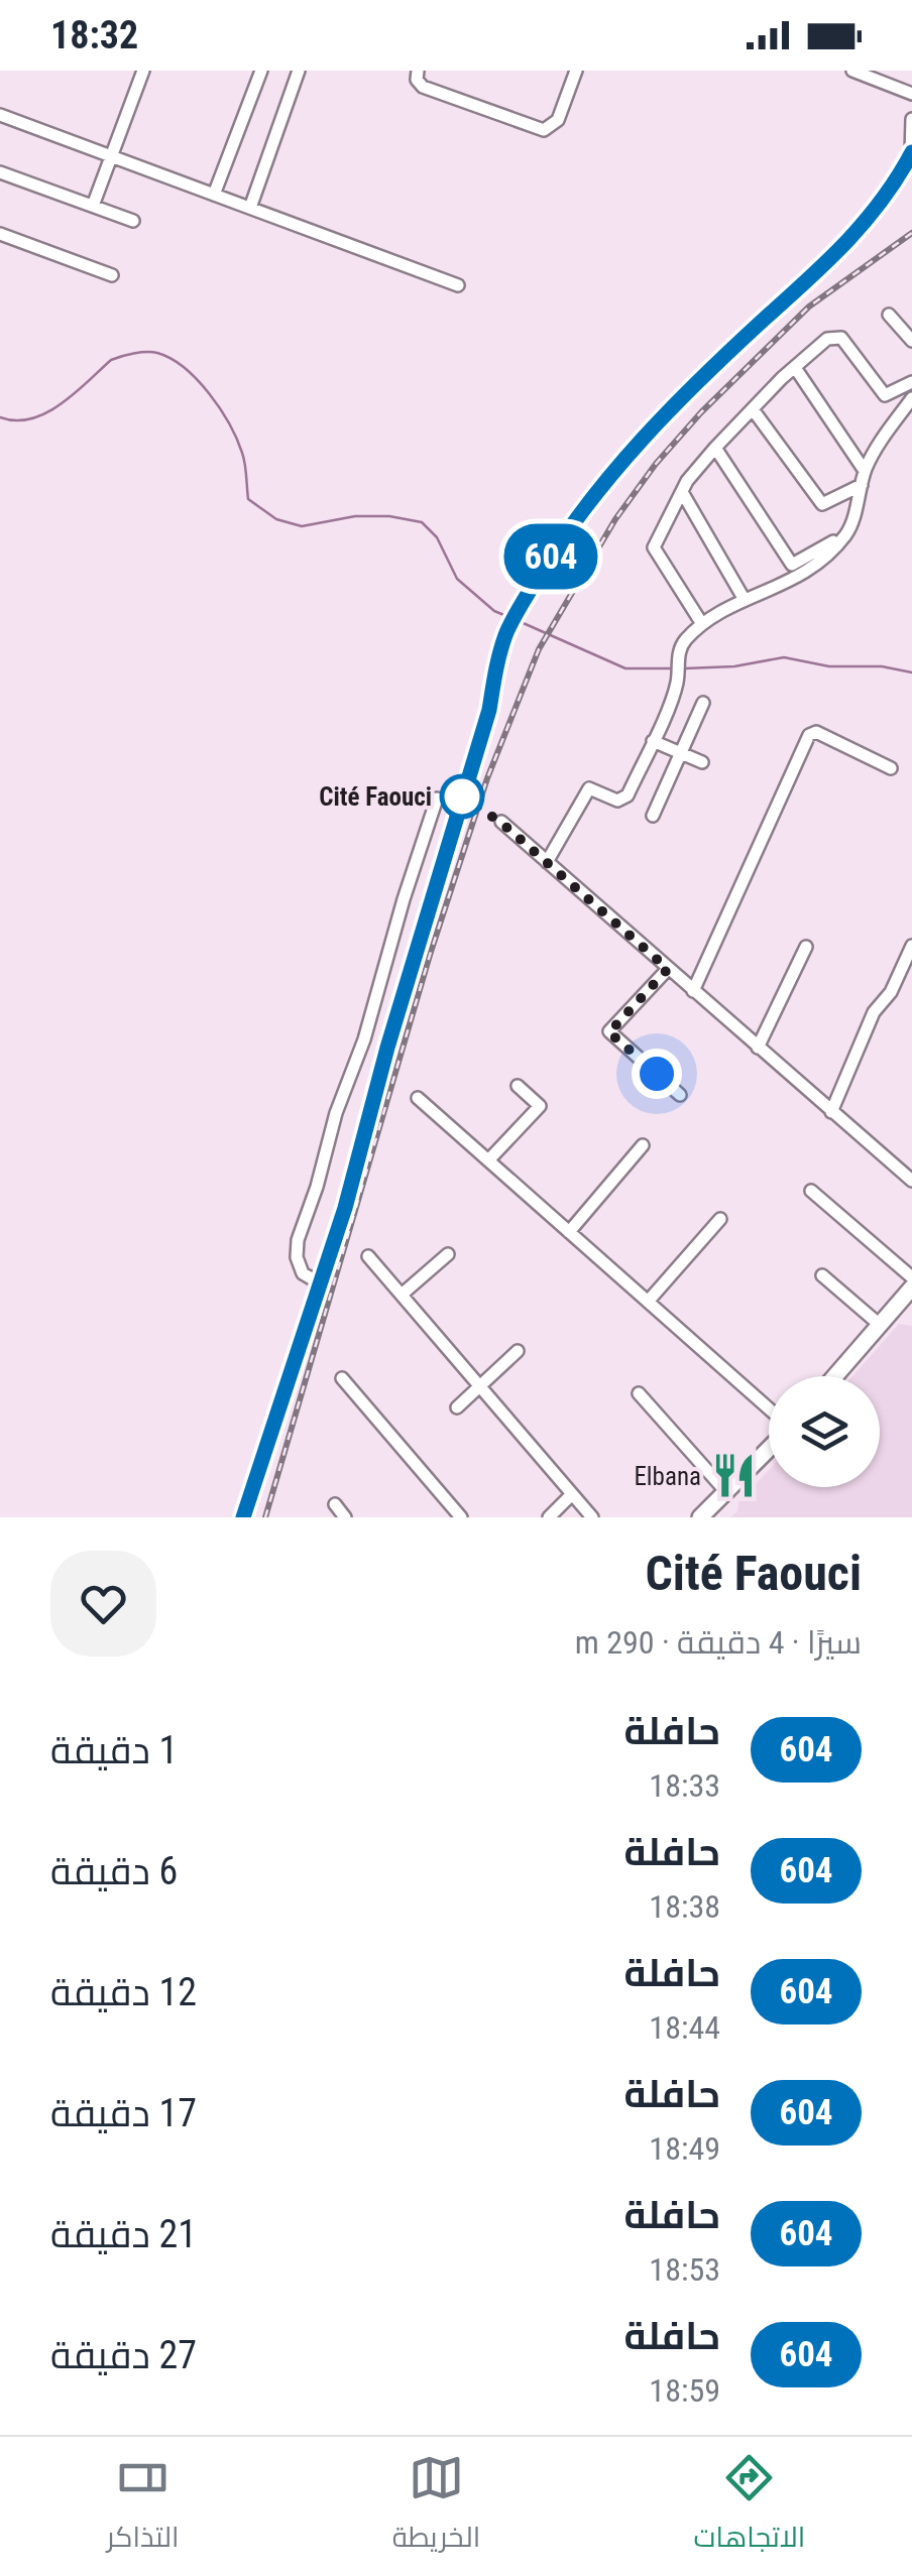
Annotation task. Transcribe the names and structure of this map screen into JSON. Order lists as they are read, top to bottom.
{
  "places": {
    "other": ["Cité Faouci"],
    "restaurant": ["Elbana"]
  },
  "lines": ["bus line 604"],
  "page": {
    "status": "18:32",
    "on_map": "604",
    "heading": ["Cité Faouci", "سيرًا · 4 دقيقة · 290 m"],
    "list": [
      {
        "mark": "604",
        "name": "حافلة",
        "note": "18:33",
        "value": "1 دقيقة"
      },
      {
        "mark": "604",
        "name": "حافلة",
        "note": "18:38",
        "value": "6 دقيقة"
      },
      {
        "mark": "604",
        "name": "حافلة",
        "note": "18:44",
        "value": "12 دقيقة"
      },
      {
        "mark": "604",
        "name": "حافلة",
        "note": "18:49",
        "value": "17 دقيقة"
      },
      {
        "mark": "604",
        "name": "حافلة",
        "note": "18:53",
        "value": "21 دقيقة"
      },
      {
        "mark": "604",
        "name": "حافلة",
        "note": "18:59",
        "value": "27 دقيقة"
      }
    ],
    "tabs": ["الاتجاهات", "الخريطة", "التذاكر"]
  }
}
